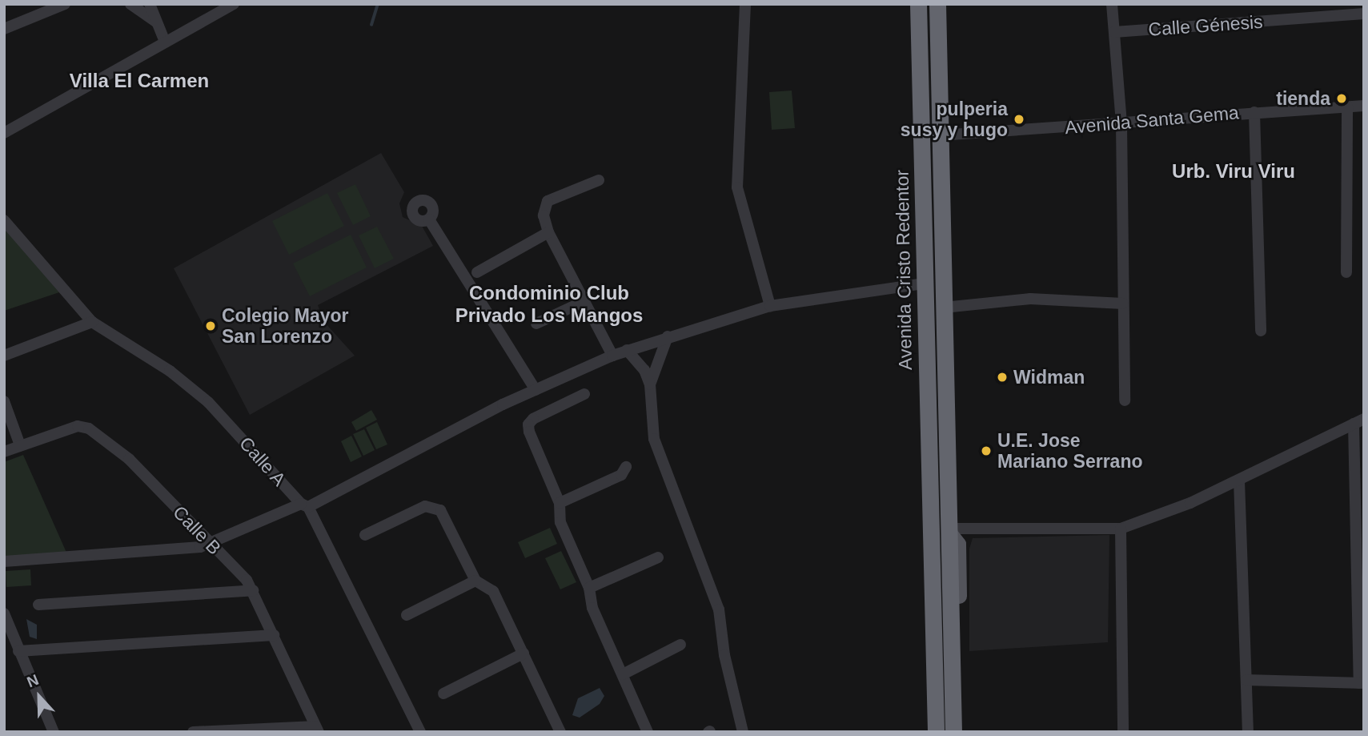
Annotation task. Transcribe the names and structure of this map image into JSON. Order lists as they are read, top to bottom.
{
  "streets": {
    "highway": ["Avenida Cristo Redentor"],
    "street": [
      "Calle Génesis",
      "Avenida Santa Gema",
      "Calle A",
      "Calle B"
    ]
  },
  "districts": ["Villa El Carmen", "Urb. Viru Viru", "Condominio Club Privado Los Mangos"],
  "places": [
    "tienda",
    "pulperia susy y hugo",
    "Colegio Mayor San Lorenzo",
    "Widman",
    "U.E. Jose Mariano Serrano"
  ],
  "north": "top"
}
